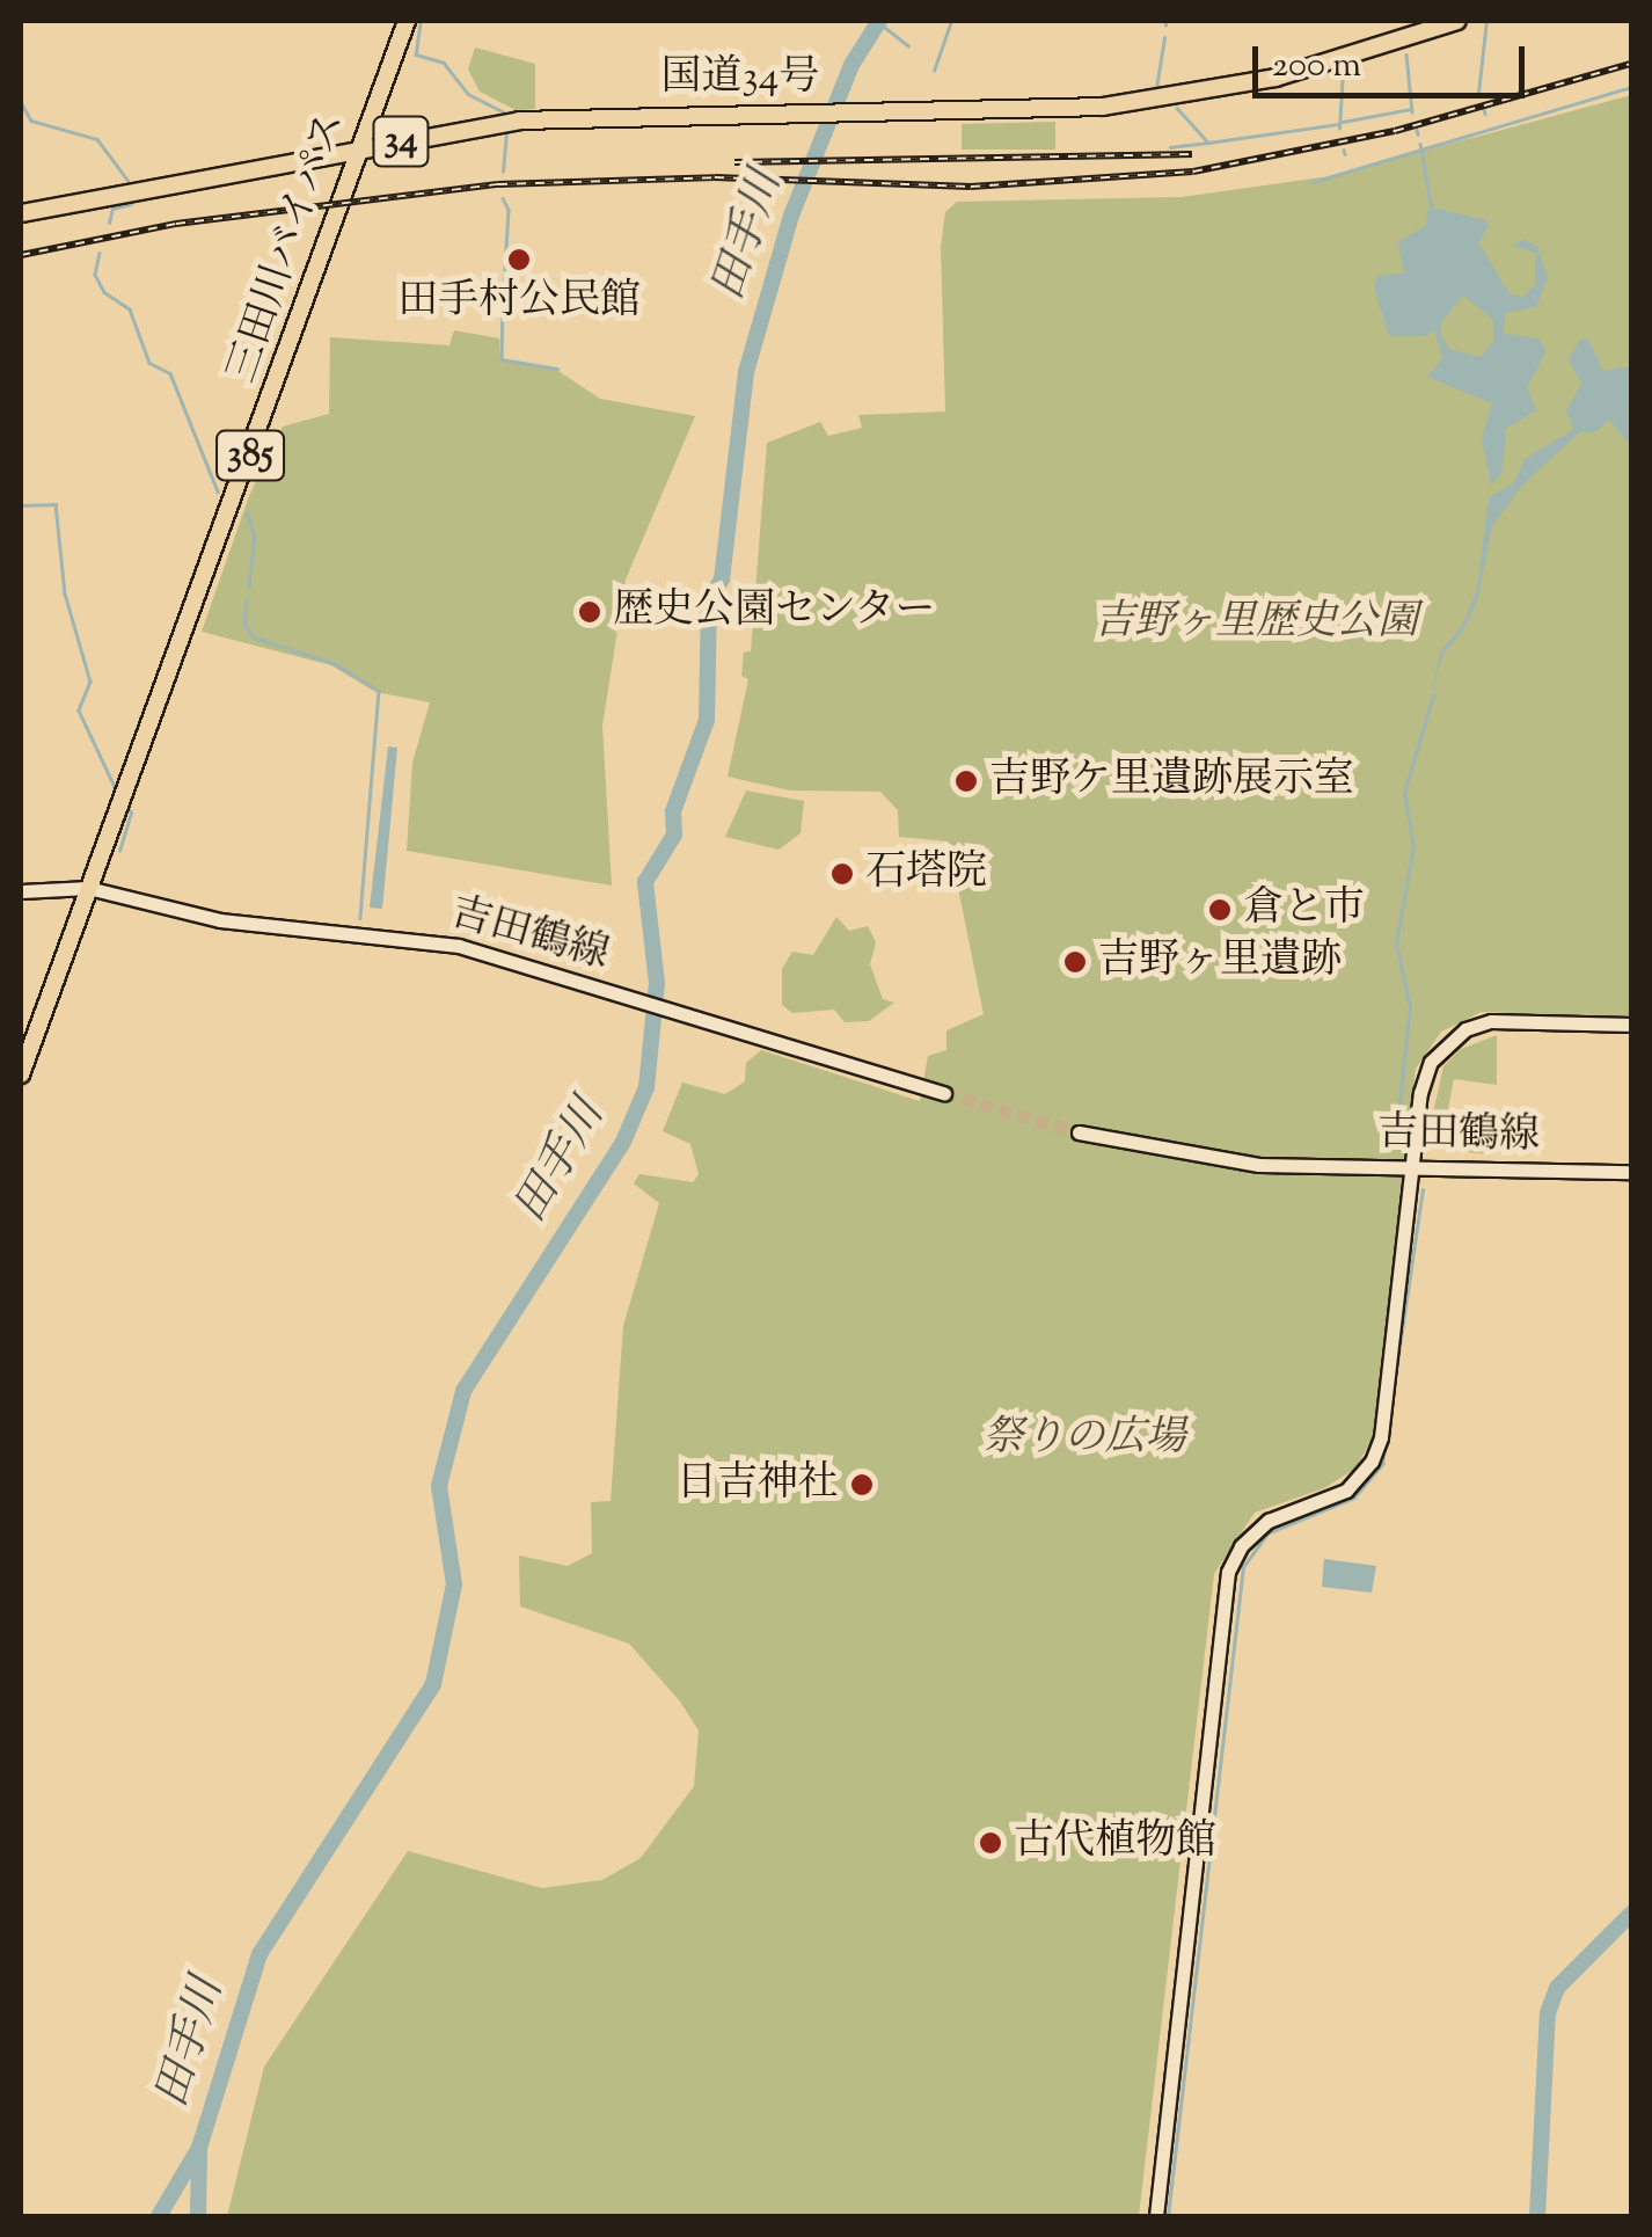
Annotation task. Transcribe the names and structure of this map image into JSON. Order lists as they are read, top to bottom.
{
  "streets": {
    "highway": [
      "国道34号",
      "34",
      "三田川バイパス",
      "385"
    ],
    "main road": ["吉田鶴線"]
  },
  "crossings": [
    ["国道34号", "三田川バイパス"],
    ["三田川バイパス", "385"],
    ["三田川バイパス", "吉田鶴線"],
    ["385", "吉田鶴線"]
  ],
  "water": ["田手川"],
  "parks": ["吉野ヶ里歴史公園", "祭りの広場"],
  "places": [
    "田手村公民館",
    "歴史公園センター",
    "吉野ケ里遺跡展示室",
    "石塔院",
    "倉と市",
    "吉野ヶ里遺跡",
    "日吉神社",
    "古代植物館"
  ],
  "scale_bar": "200 m"
}
